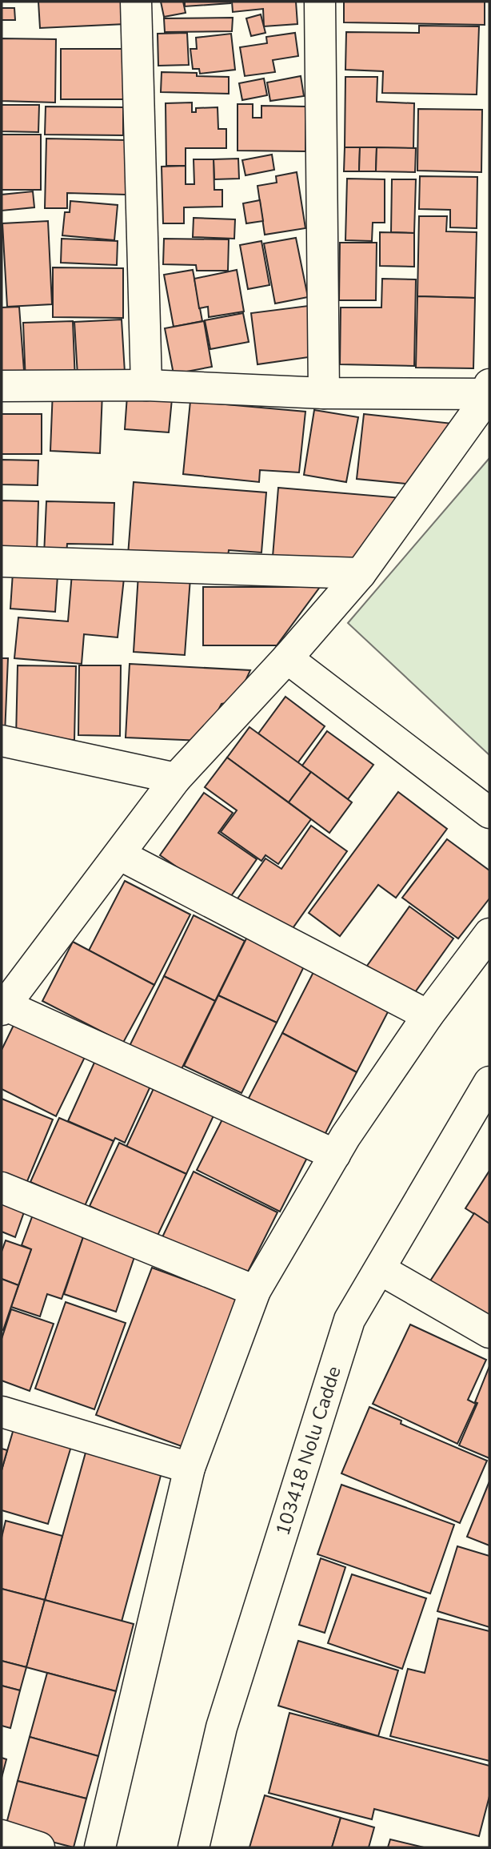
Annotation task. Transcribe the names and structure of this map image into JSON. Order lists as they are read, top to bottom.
{
  "streets": {
    "street": ["103418 Nolu Cadde"]
  }
}
